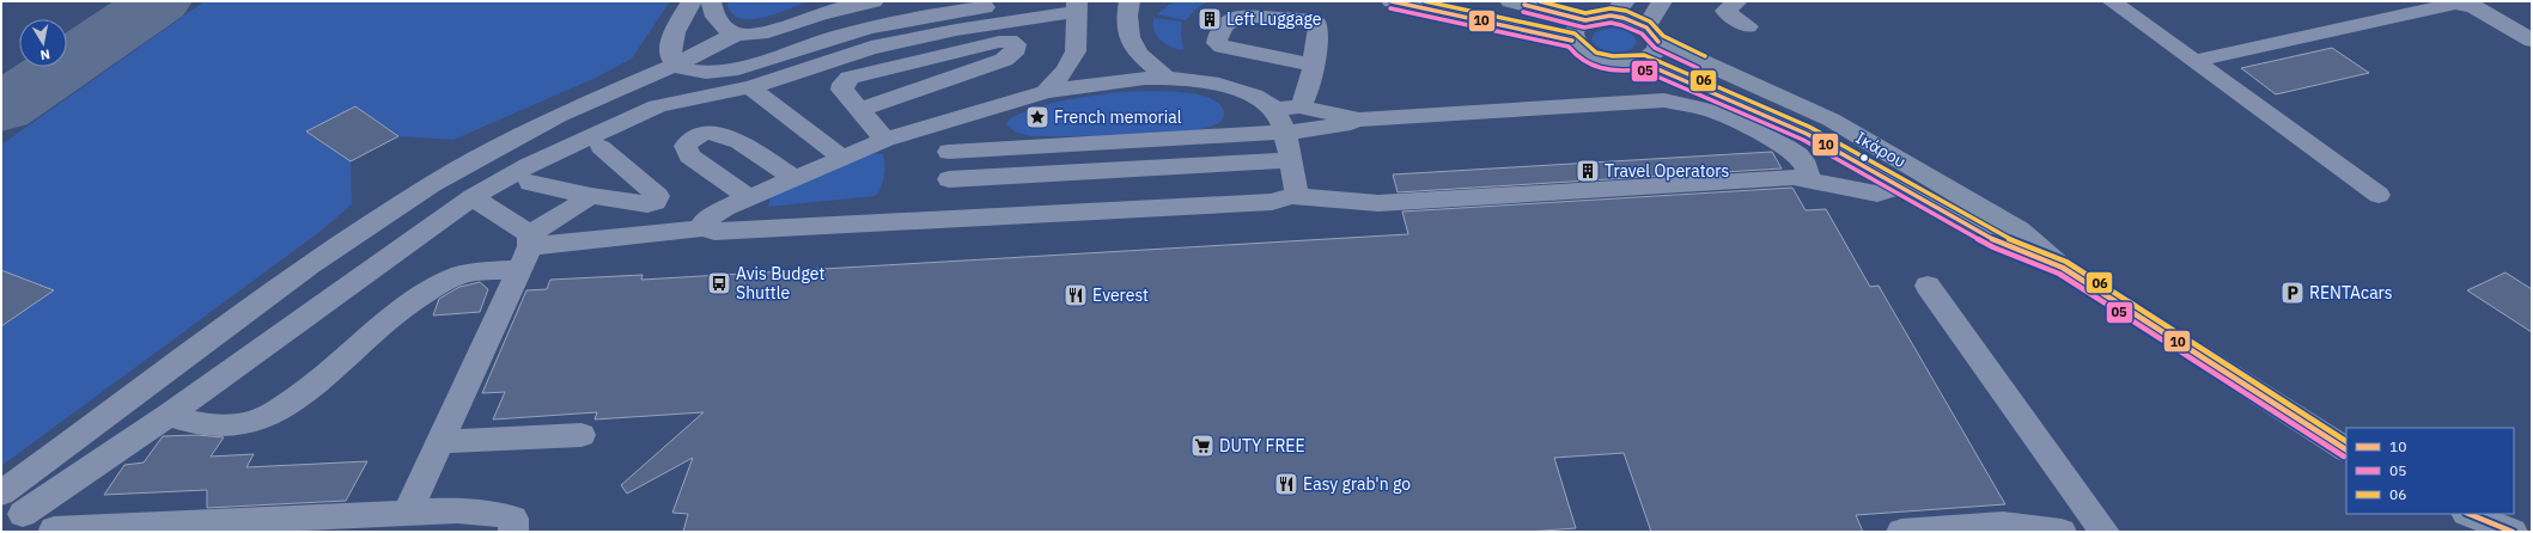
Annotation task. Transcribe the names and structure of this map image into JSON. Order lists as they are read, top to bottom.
{
  "streets": {
    "main road": ["Ικάρου"]
  },
  "places": {
    "building": ["Left Luggage", "Travel Operators"],
    "place": ["French memorial"],
    "bus stop": ["Avis Budget Shuttle"],
    "parking": ["RENTAcars"],
    "restaurant": ["Everest", "Easy grab'n go"],
    "supermarket": ["DUTY FREE"]
  },
  "lines": ["transit line 10", "transit line 06", "transit line 05"],
  "legend": ["10", "05", "06"],
  "north": "bottom"
}
